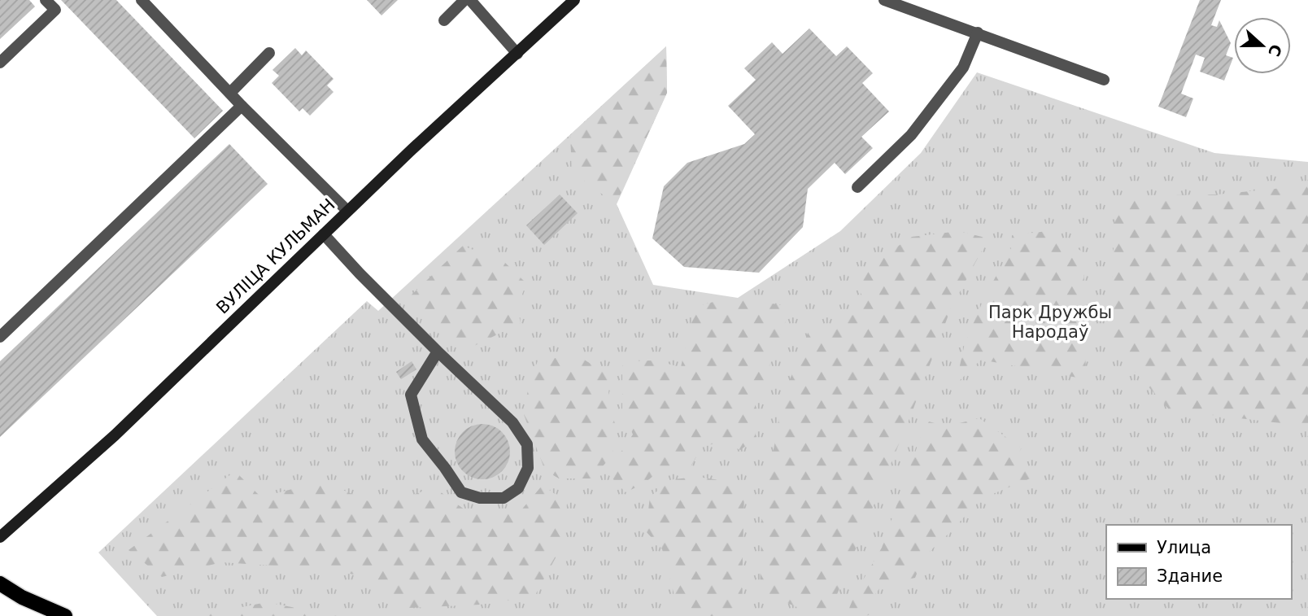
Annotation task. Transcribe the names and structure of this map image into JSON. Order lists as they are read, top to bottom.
{
  "streets": {
    "main road": ["ВУЛІЦА КУЛЬМАН"]
  },
  "parks": ["Парк Дружбы Народаў"],
  "legend": ["Улица", "Здание"],
  "north": "right"
}
